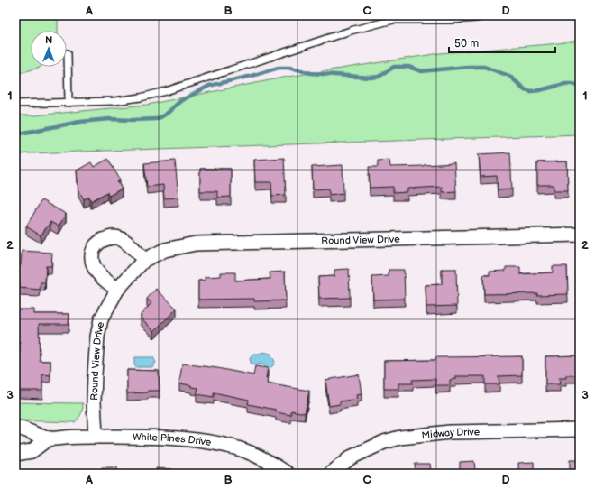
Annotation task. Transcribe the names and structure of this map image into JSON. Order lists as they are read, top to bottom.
{
  "streets": {
    "street": ["Round View Drive", "Midway Drive", "White Pines Drive"]
  },
  "crossings": [
    ["Round View Drive", "White Pines Drive"]
  ],
  "scale_bar": "50 m",
  "north": "top",
  "grid": {
    "columns": [
      "A",
      "B",
      "C",
      "D"
    ],
    "rows": ["1", "2", "3"]
  }
}
